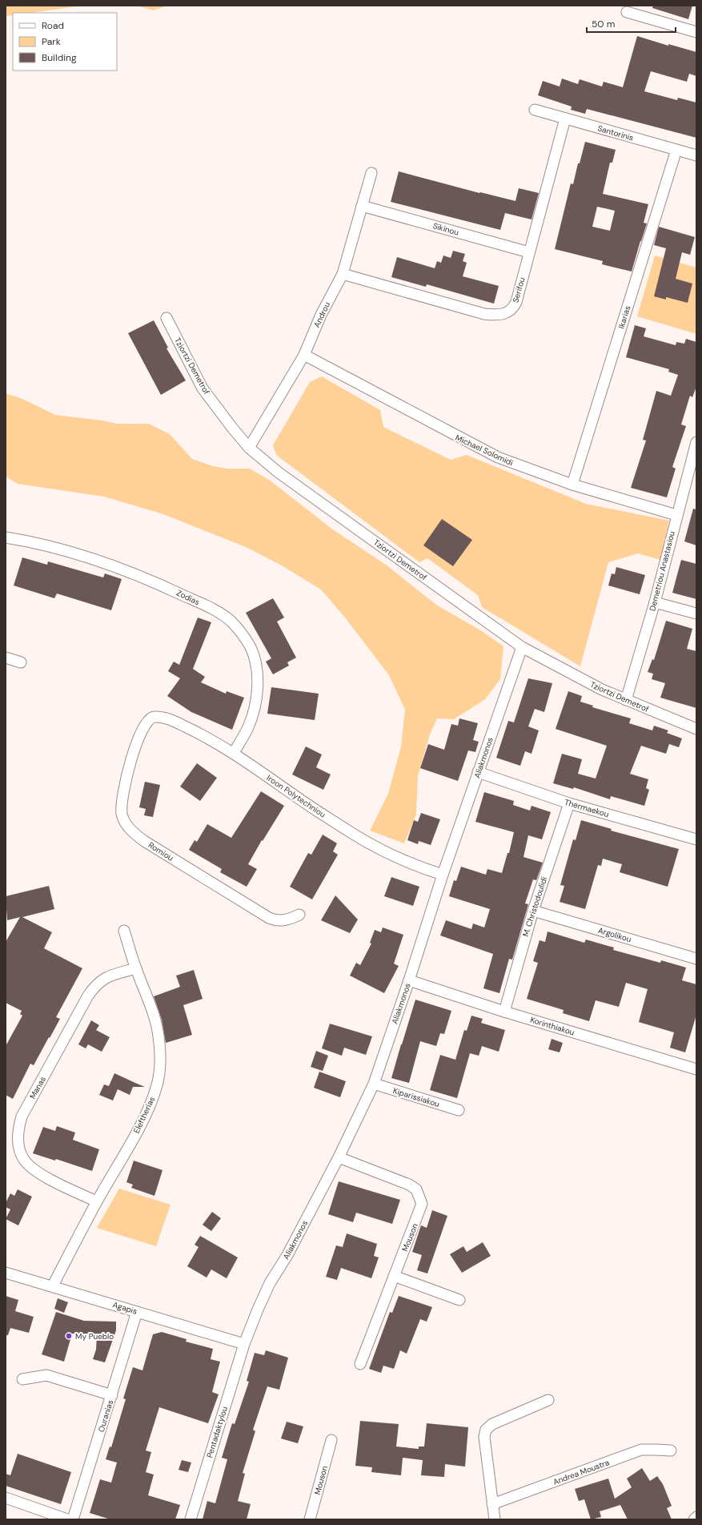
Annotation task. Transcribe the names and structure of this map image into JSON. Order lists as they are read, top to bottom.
{
  "streets": {
    "street": [
      "Santorinis",
      "Sikinou",
      "Serifou",
      "Androu",
      "Ikarias",
      "Tziortzi Demetrof",
      "Michael Solomidi",
      "Demetriou Anastasiou",
      "Zodias",
      "Aliakmonos",
      "Iroon Polytechniou",
      "Thermaekou",
      "Romiou",
      "M. Christodoulidi",
      "Argolikou",
      "Korinthiakou",
      "Manas",
      "Kiparissiakou",
      "Eleftherias",
      "Mouson",
      "Agapis",
      "Ouranias",
      "Pentadaktylou",
      "Andrea Moustra"
    ]
  },
  "crossings": [
    ["Santorinis", "Serifou"],
    ["Santorinis", "Ikarias"],
    ["Sikinou", "Serifou"],
    ["Sikinou", "Androu"],
    ["Serifou", "Androu"],
    ["Androu", "Tziortzi Demetrof"],
    ["Androu", "Michael Solomidi"],
    ["Ikarias", "Michael Solomidi"],
    ["Tziortzi Demetrof", "Demetriou Anastasiou"],
    ["Tziortzi Demetrof", "Aliakmonos"],
    ["Michael Solomidi", "Demetriou Anastasiou"],
    ["Zodias", "Iroon Polytechniou"],
    ["Aliakmonos", "Iroon Polytechniou"],
    ["Aliakmonos", "Thermaekou"],
    ["Aliakmonos", "Korinthiakou"],
    ["Aliakmonos", "Kiparissiakou"],
    ["Aliakmonos", "Mouson"],
    ["Aliakmonos", "Agapis"],
    ["Aliakmonos", "Pentadaktylou"],
    ["Iroon Polytechniou", "Romiou"],
    ["Thermaekou", "M. Christodoulidi"],
    ["M. Christodoulidi", "Argolikou"],
    ["M. Christodoulidi", "Korinthiakou"],
    ["Manas", "Eleftherias"],
    ["Eleftherias", "Agapis"],
    ["Agapis", "Ouranias"],
    ["Agapis", "Pentadaktylou"]
  ],
  "places": ["My Pueblo"],
  "legend": ["Road", "Park", "Building"],
  "scale_bar": "50 m"
}
